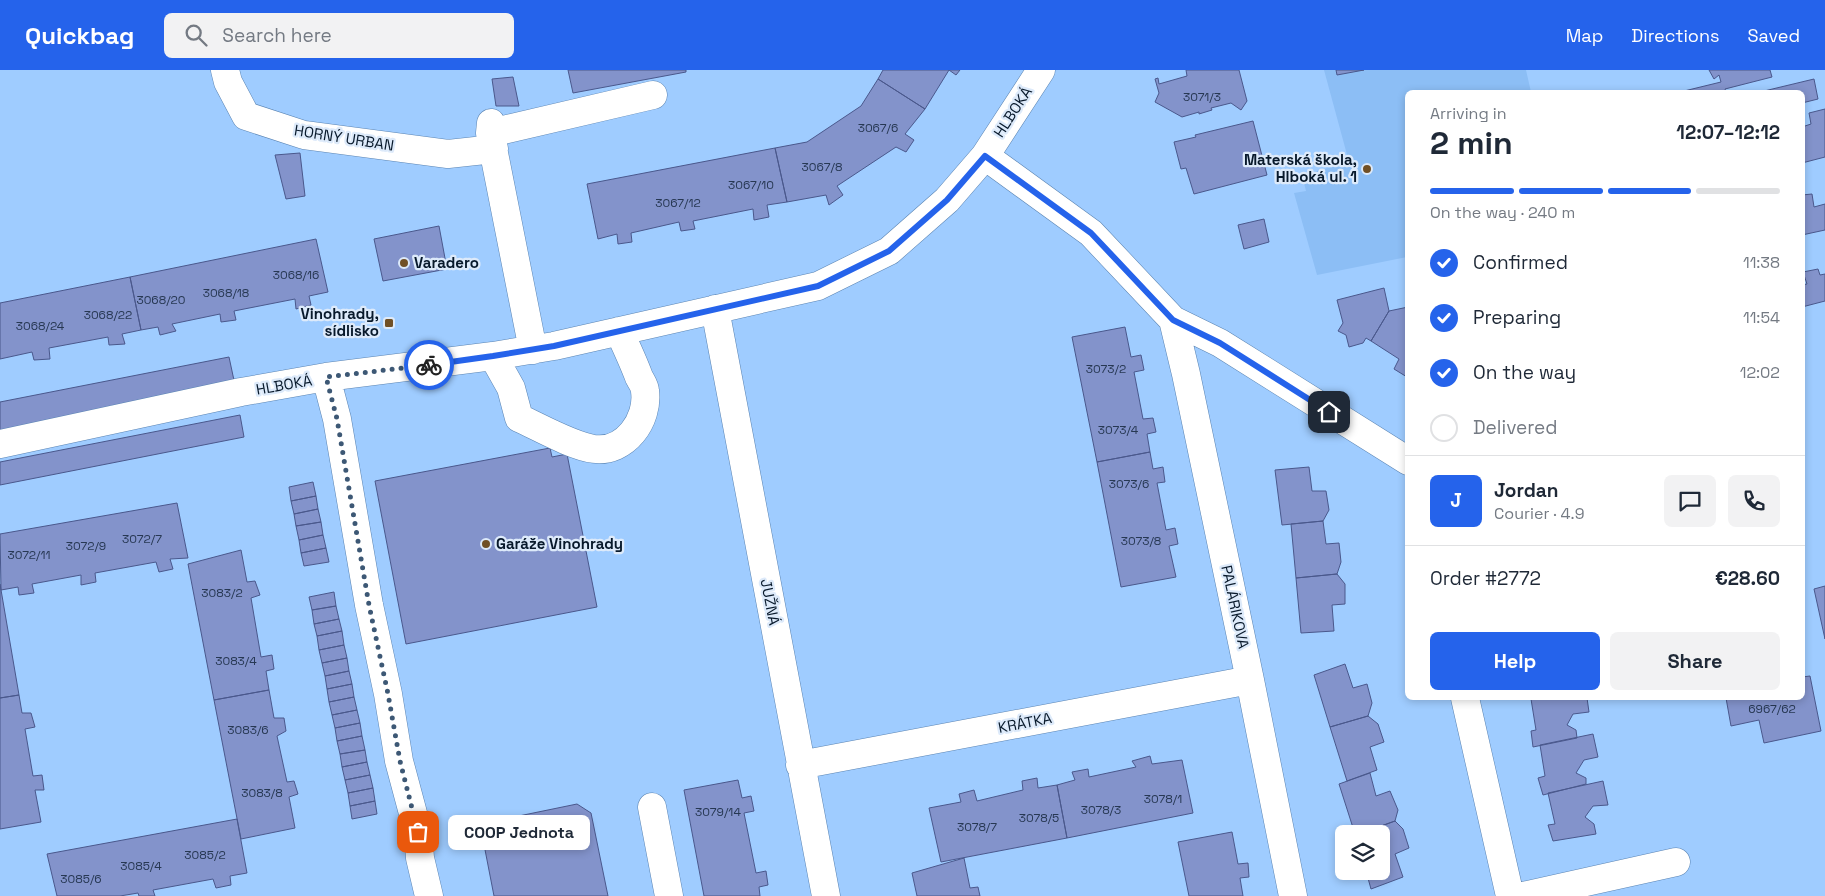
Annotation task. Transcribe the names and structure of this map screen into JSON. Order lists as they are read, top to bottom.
{
  "streets": {
    "street": [
      "HLBOKÁ",
      "HORNÝ URBAN",
      "JUŽNÁ",
      "PALÁRIKOVA",
      "KRÁTKA"
    ]
  },
  "crossings": [
    ["HLBOKÁ", "JUŽNÁ"],
    ["JUŽNÁ", "KRÁTKA"],
    ["PALÁRIKOVA", "KRÁTKA"]
  ],
  "places": {
    "other": [
      "Materská škola, Hlboká ul. 1",
      "Varadero",
      "Garáže Vinohrady",
      "COOP Jednota"
    ],
    "transit": ["Vinohrady, sídlisko"]
  },
  "house_numbers": [
    "3071/3",
    "3067/6",
    "3067/8",
    "3067/10",
    "3067/12",
    "3068/16",
    "3068/18",
    "3068/20",
    "3068/22",
    "3068/24",
    "3073/2",
    "3073/4",
    "3073/6",
    "3072/7",
    "3073/8",
    "3072/9",
    "3072/11",
    "3083/2",
    "3083/4",
    "6967/62",
    "3083/6",
    "3083/8",
    "3078/1",
    "3078/3",
    "3079/14",
    "3078/5",
    "3078/7",
    "3085/2",
    "3085/4",
    "3085/6"
  ],
  "page": {
    "header": "Quickbag",
    "search": "Search here",
    "nav": ["Map", "Directions", "Saved"],
    "heading": ["2 min", "Arriving in", "12:07–12:12"],
    "panel": [
      "Jordan",
      "Courier · 4.9",
      "Order #2772",
      "€28.60"
    ],
    "bar": "On the way · 240 m",
    "list": [
      ["Confirmed", "11:38"],
      ["Preparing", "11:54"],
      ["On the way", "12:02"],
      "Delivered"
    ],
    "round": "J",
    "buttons": ["Help", "Share"],
    "bubble": "COOP Jednota"
  }
}
